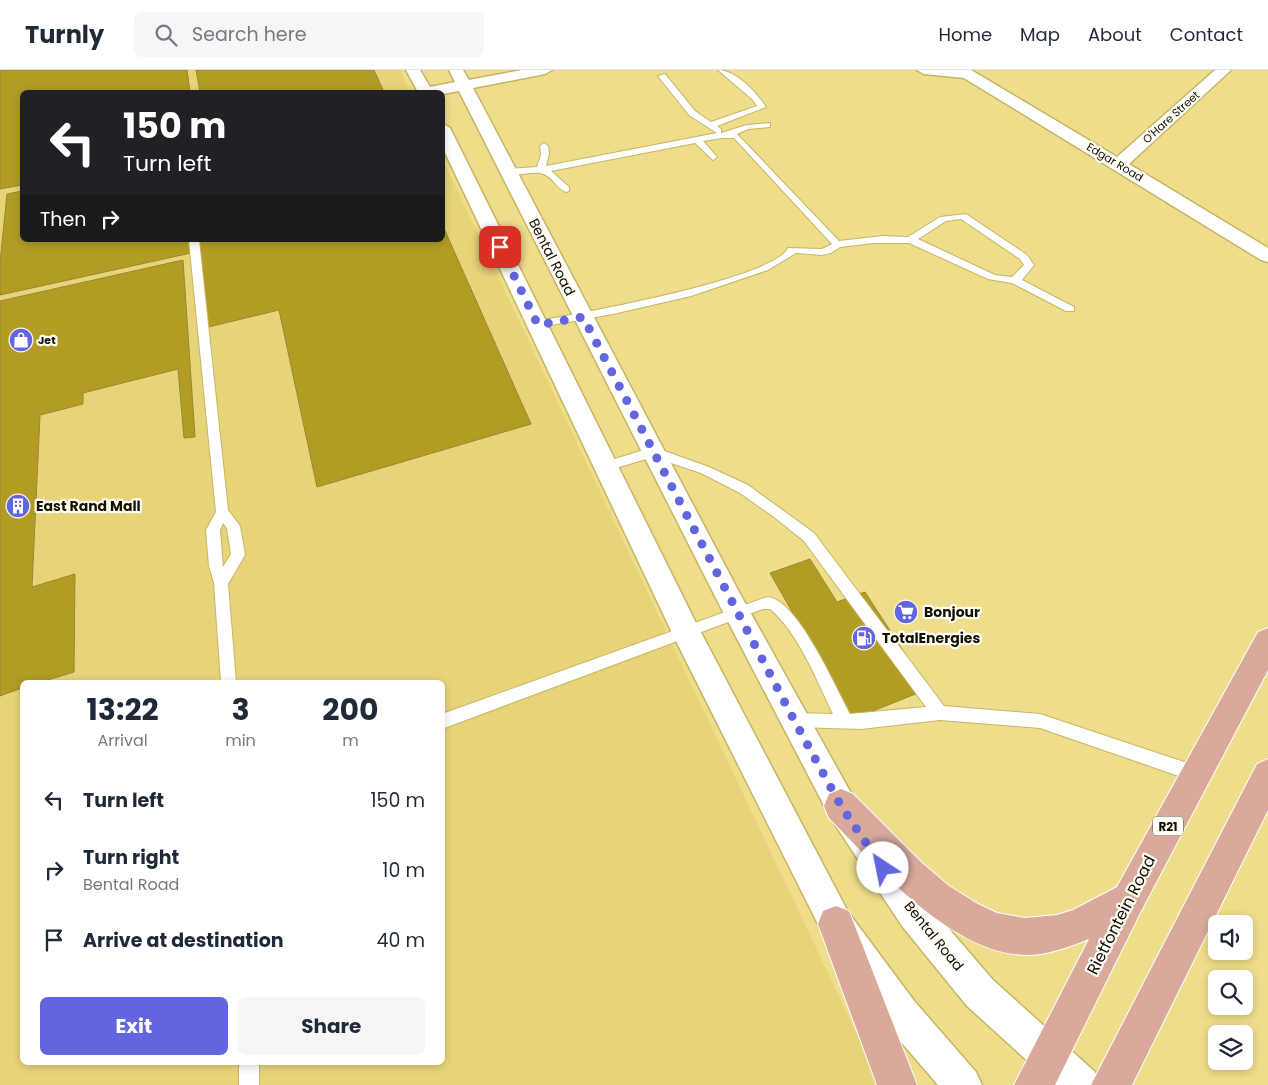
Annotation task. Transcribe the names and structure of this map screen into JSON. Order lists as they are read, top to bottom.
{
  "streets": {
    "main road": ["R21", "Rietfontein Road"],
    "street": ["O'Hare Street", "Edgar Road", "Bental Road"]
  },
  "crossings": [
    ["O'Hare Street", "Edgar Road"],
    ["Bental Road", "Rietfontein Road"]
  ],
  "places": {
    "shop": ["Jet"],
    "building": ["East Rand Mall"],
    "supermarket": ["Bonjour"],
    "fuel station": ["TotalEnergies"]
  },
  "page": {
    "header": "Turnly",
    "search": "Search here",
    "nav": [
      "Home",
      "Map",
      "About",
      "Contact"
    ],
    "turn": ["150 m", "Turn left"],
    "then": "Then",
    "eta": [
      "13:22",
      "Arrival",
      "3",
      "min",
      "200",
      "m"
    ],
    "list": [
      {
        "name": "Turn left",
        "value": "150 m"
      },
      {
        "name": "Turn right",
        "note": "Bental Road",
        "value": "10 m"
      },
      {
        "name": "Arrive at destination",
        "value": "40 m"
      }
    ],
    "buttons": ["Exit", "Share"]
  }
}
